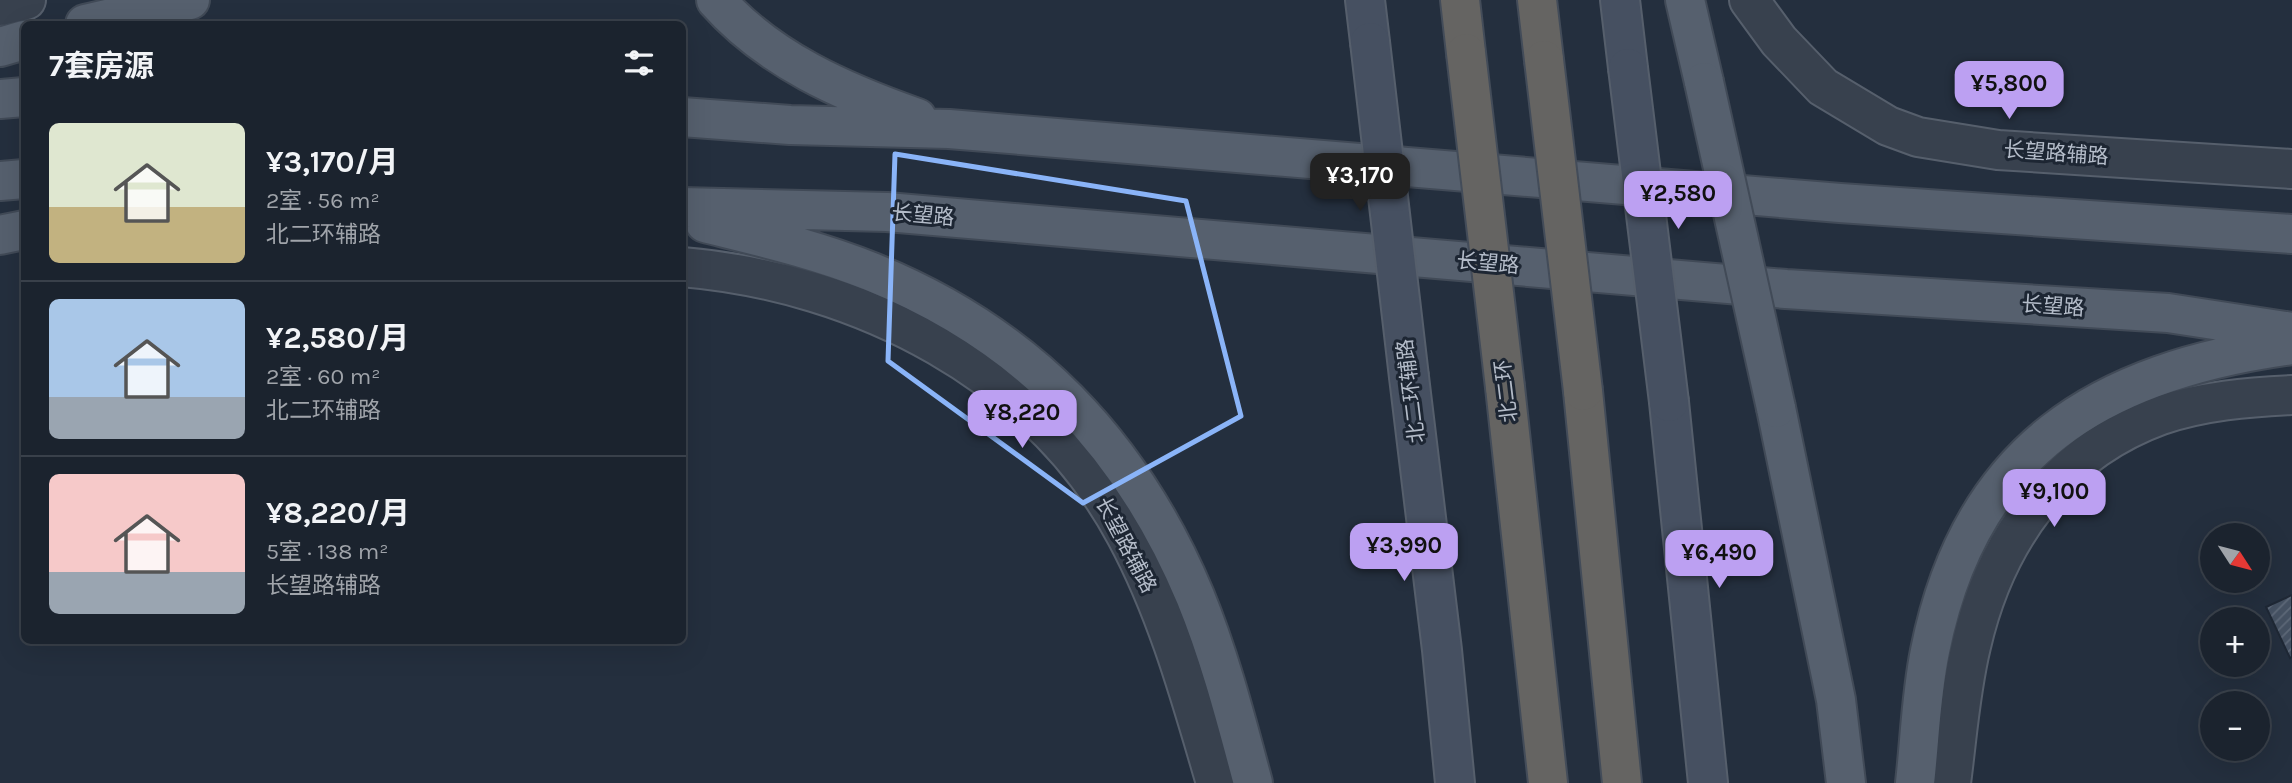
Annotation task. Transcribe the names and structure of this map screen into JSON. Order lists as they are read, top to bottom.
{
  "streets": {
    "highway": ["北二环"],
    "main road": ["长望路", "北二环辅路"],
    "street": ["长望路辅路"]
  },
  "north": "bottom right",
  "page": {
    "heading": "7套房源",
    "price": [
      "¥5,800",
      "¥3,170",
      "¥2,580",
      "¥8,220",
      "¥9,100",
      "¥3,990",
      "¥6,490"
    ],
    "list": [
      {
        "name": "¥3,170/月",
        "note": "2室 · 56 m² · 北二环辅路"
      },
      {
        "name": "¥2,580/月",
        "note": "2室 · 60 m² · 北二环辅路"
      },
      {
        "name": "¥8,220/月",
        "note": "5室 · 138 m² · 长望路辅路"
      }
    ],
    "map_buttons": ["+", "−"]
  }
}
